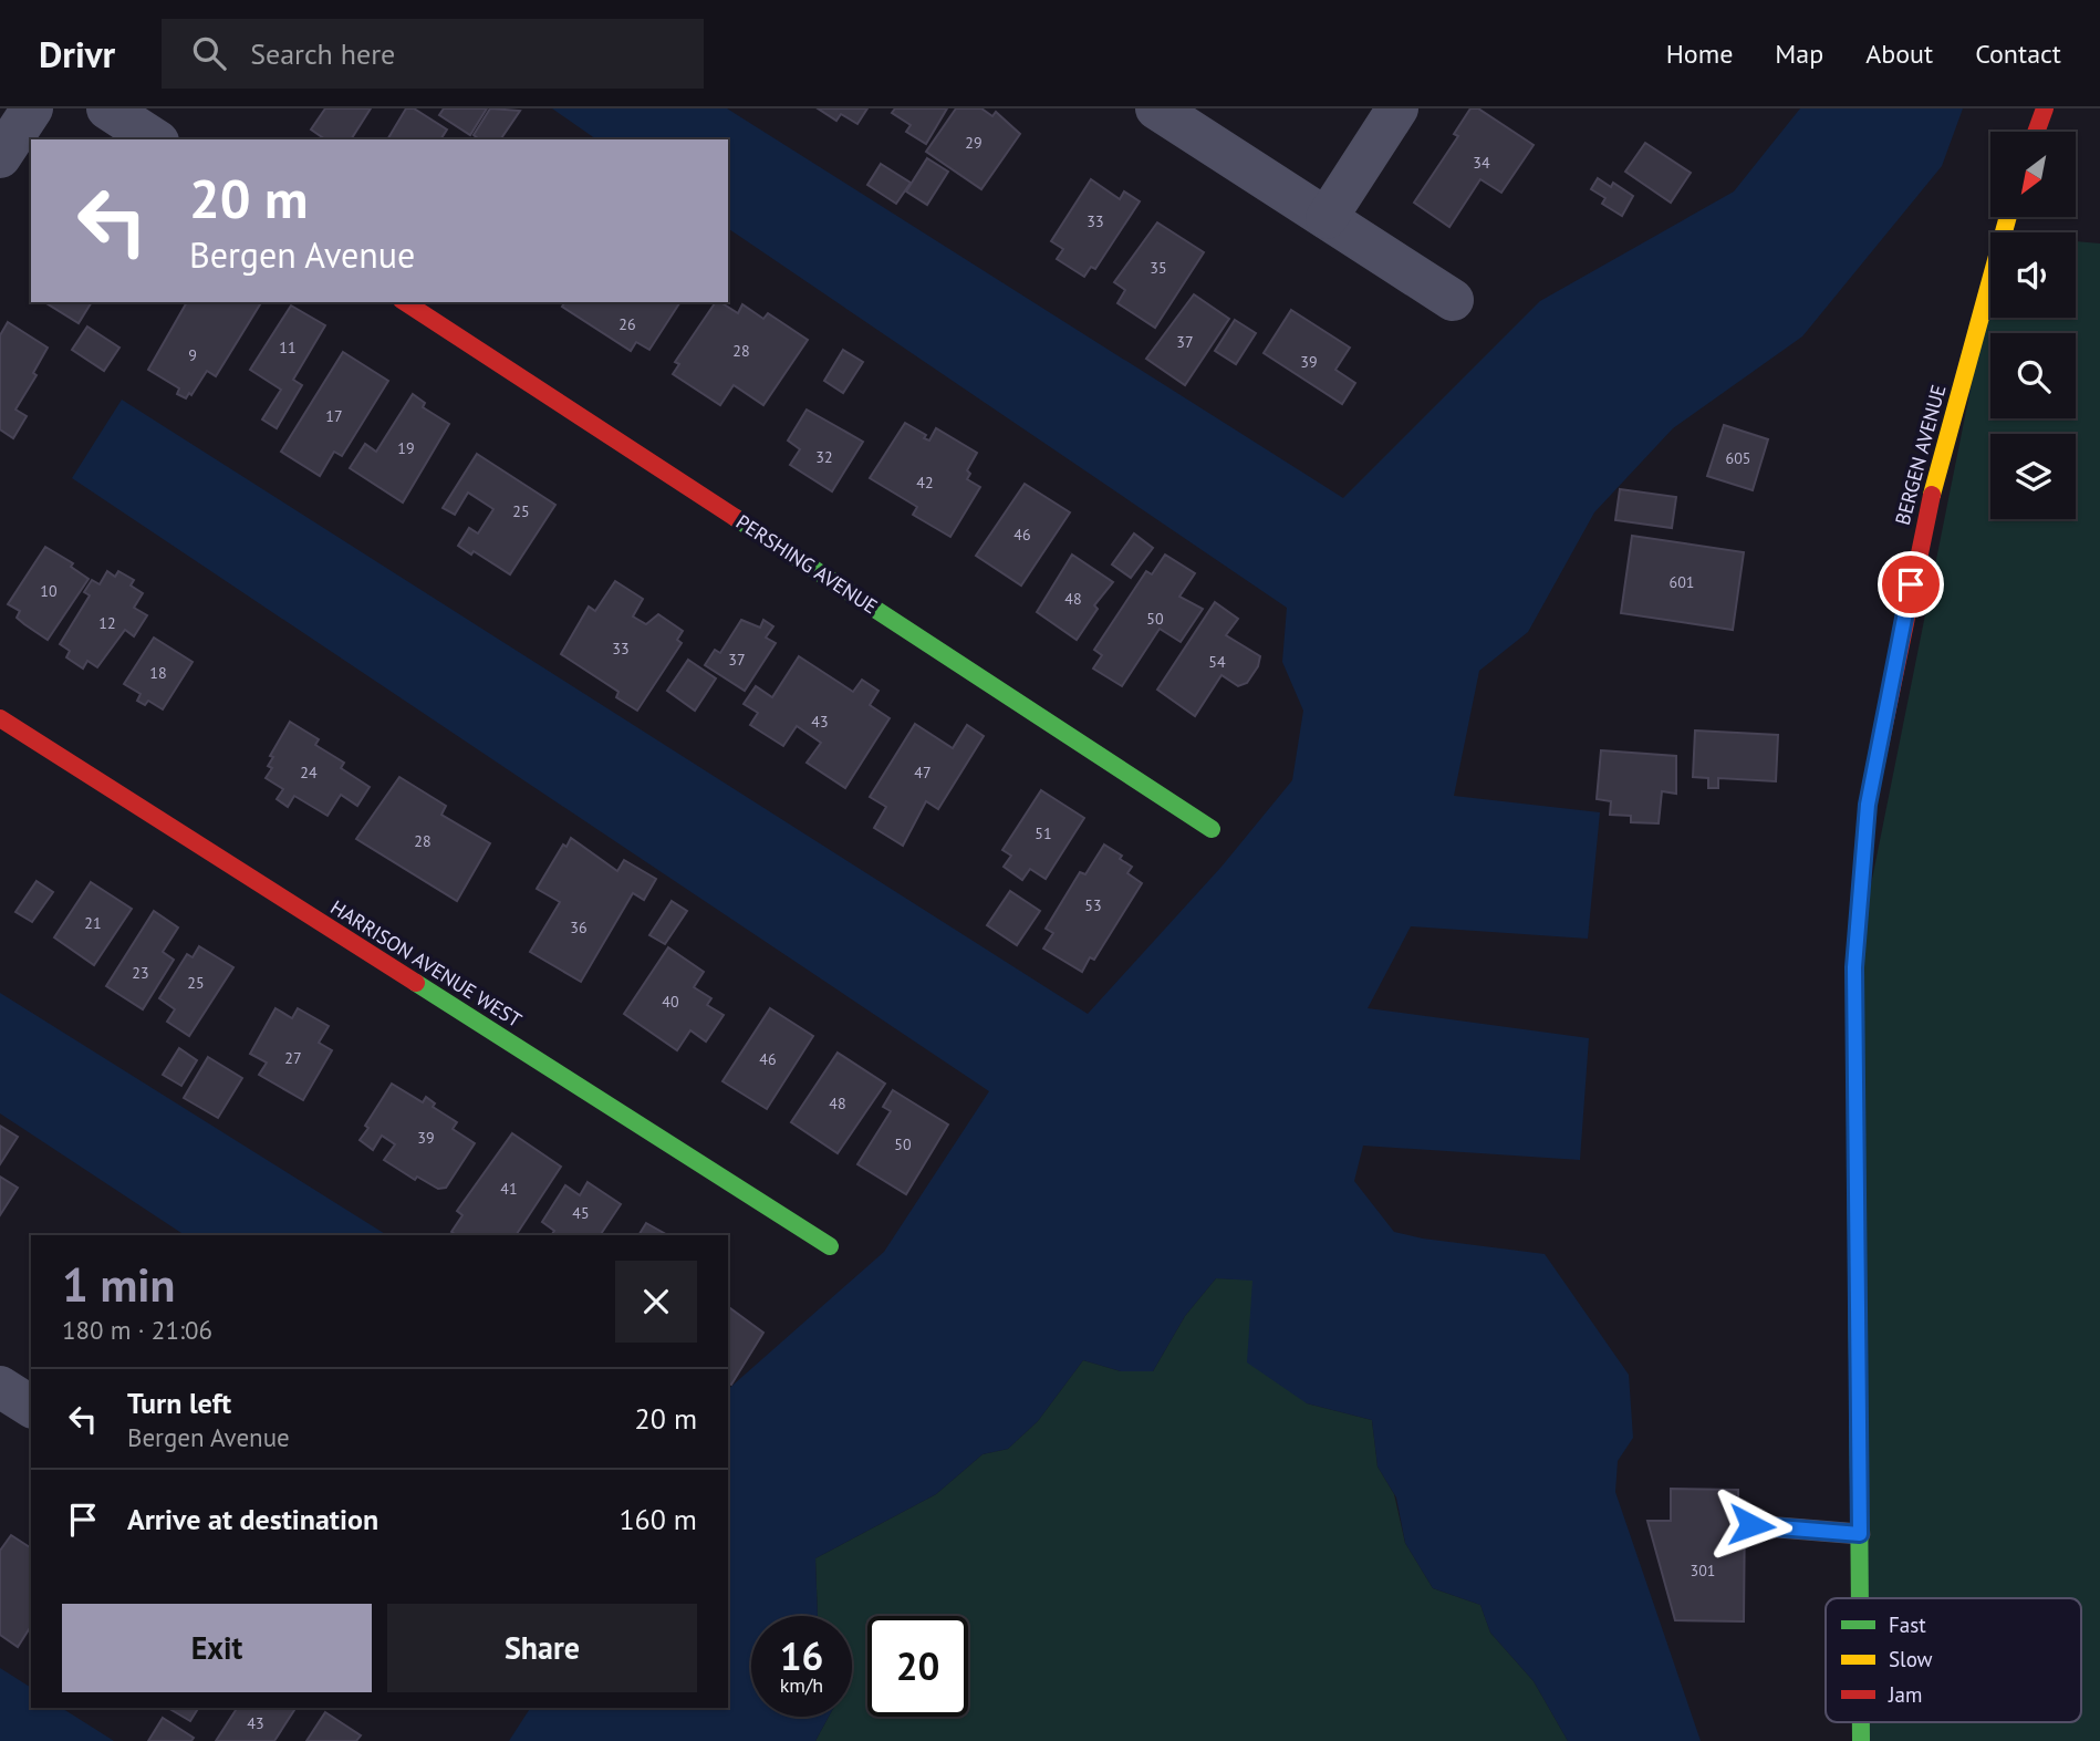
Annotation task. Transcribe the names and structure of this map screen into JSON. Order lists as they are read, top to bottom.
{
  "streets": {
    "street": ["BERGEN AVENUE", "PERSHING AVENUE", "HARRISON AVENUE WEST"]
  },
  "house_numbers": [
    "29",
    "34",
    "33",
    "35",
    "26",
    "37",
    "11",
    "28",
    "9",
    "39",
    "17",
    "19",
    "32",
    "605",
    "42",
    "25",
    "46",
    "601",
    "10",
    "48",
    "50",
    "12",
    "33",
    "37",
    "54",
    "18",
    "43",
    "24",
    "47",
    "51",
    "28",
    "53",
    "21",
    "36",
    "23",
    "25",
    "40",
    "27",
    "46",
    "48",
    "39",
    "50",
    "41",
    "45",
    "301",
    "43"
  ],
  "legend": ["Fast", "Slow", "Jam"],
  "north": "bottom left",
  "page": {
    "header": "Drivr",
    "search": "Search here",
    "nav": [
      "Home",
      "Map",
      "About",
      "Contact"
    ],
    "turn": ["20 m", "Bergen Avenue"],
    "heading": ["1 min", "180 m · 21:06"],
    "list": [
      {
        "name": "Turn left",
        "note": "Bergen Avenue",
        "value": "20 m"
      },
      {
        "name": "Arrive at destination",
        "value": "160 m"
      }
    ],
    "buttons": ["Exit", "Share"],
    "speed": "16 km/h",
    "limit": "20"
  }
}
